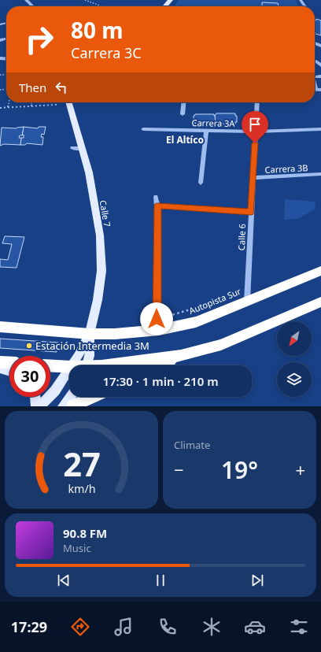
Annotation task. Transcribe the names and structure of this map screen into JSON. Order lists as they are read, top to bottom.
{
  "streets": {
    "highway": ["Autopista Sur"],
    "main road": ["Calle 7"],
    "street": ["Carrera 3A", "Carrera 3B", "Calle 6"]
  },
  "crossings": [
    ["Carrera 3A", "Calle 6"],
    ["Carrera 3B", "Calle 6"],
    ["Calle 7", "Autopista Sur"],
    ["Calle 6", "Autopista Sur"]
  ],
  "districts": ["El Altíco"],
  "places": ["Estación Intermedia 3M"],
  "north": "bottom left",
  "page": {
    "turn": ["80 m", "Carrera 3C"],
    "then": "Then",
    "limit": "30",
    "trip": "17:30 · 1 min · 210 m",
    "tile": "Climate",
    "heat": ["−", "19°", "+"],
    "song": ["90.8 FM", "Music"],
    "tabs": "17:29",
    "gauge": ["27", "km/h"]
  }
}
